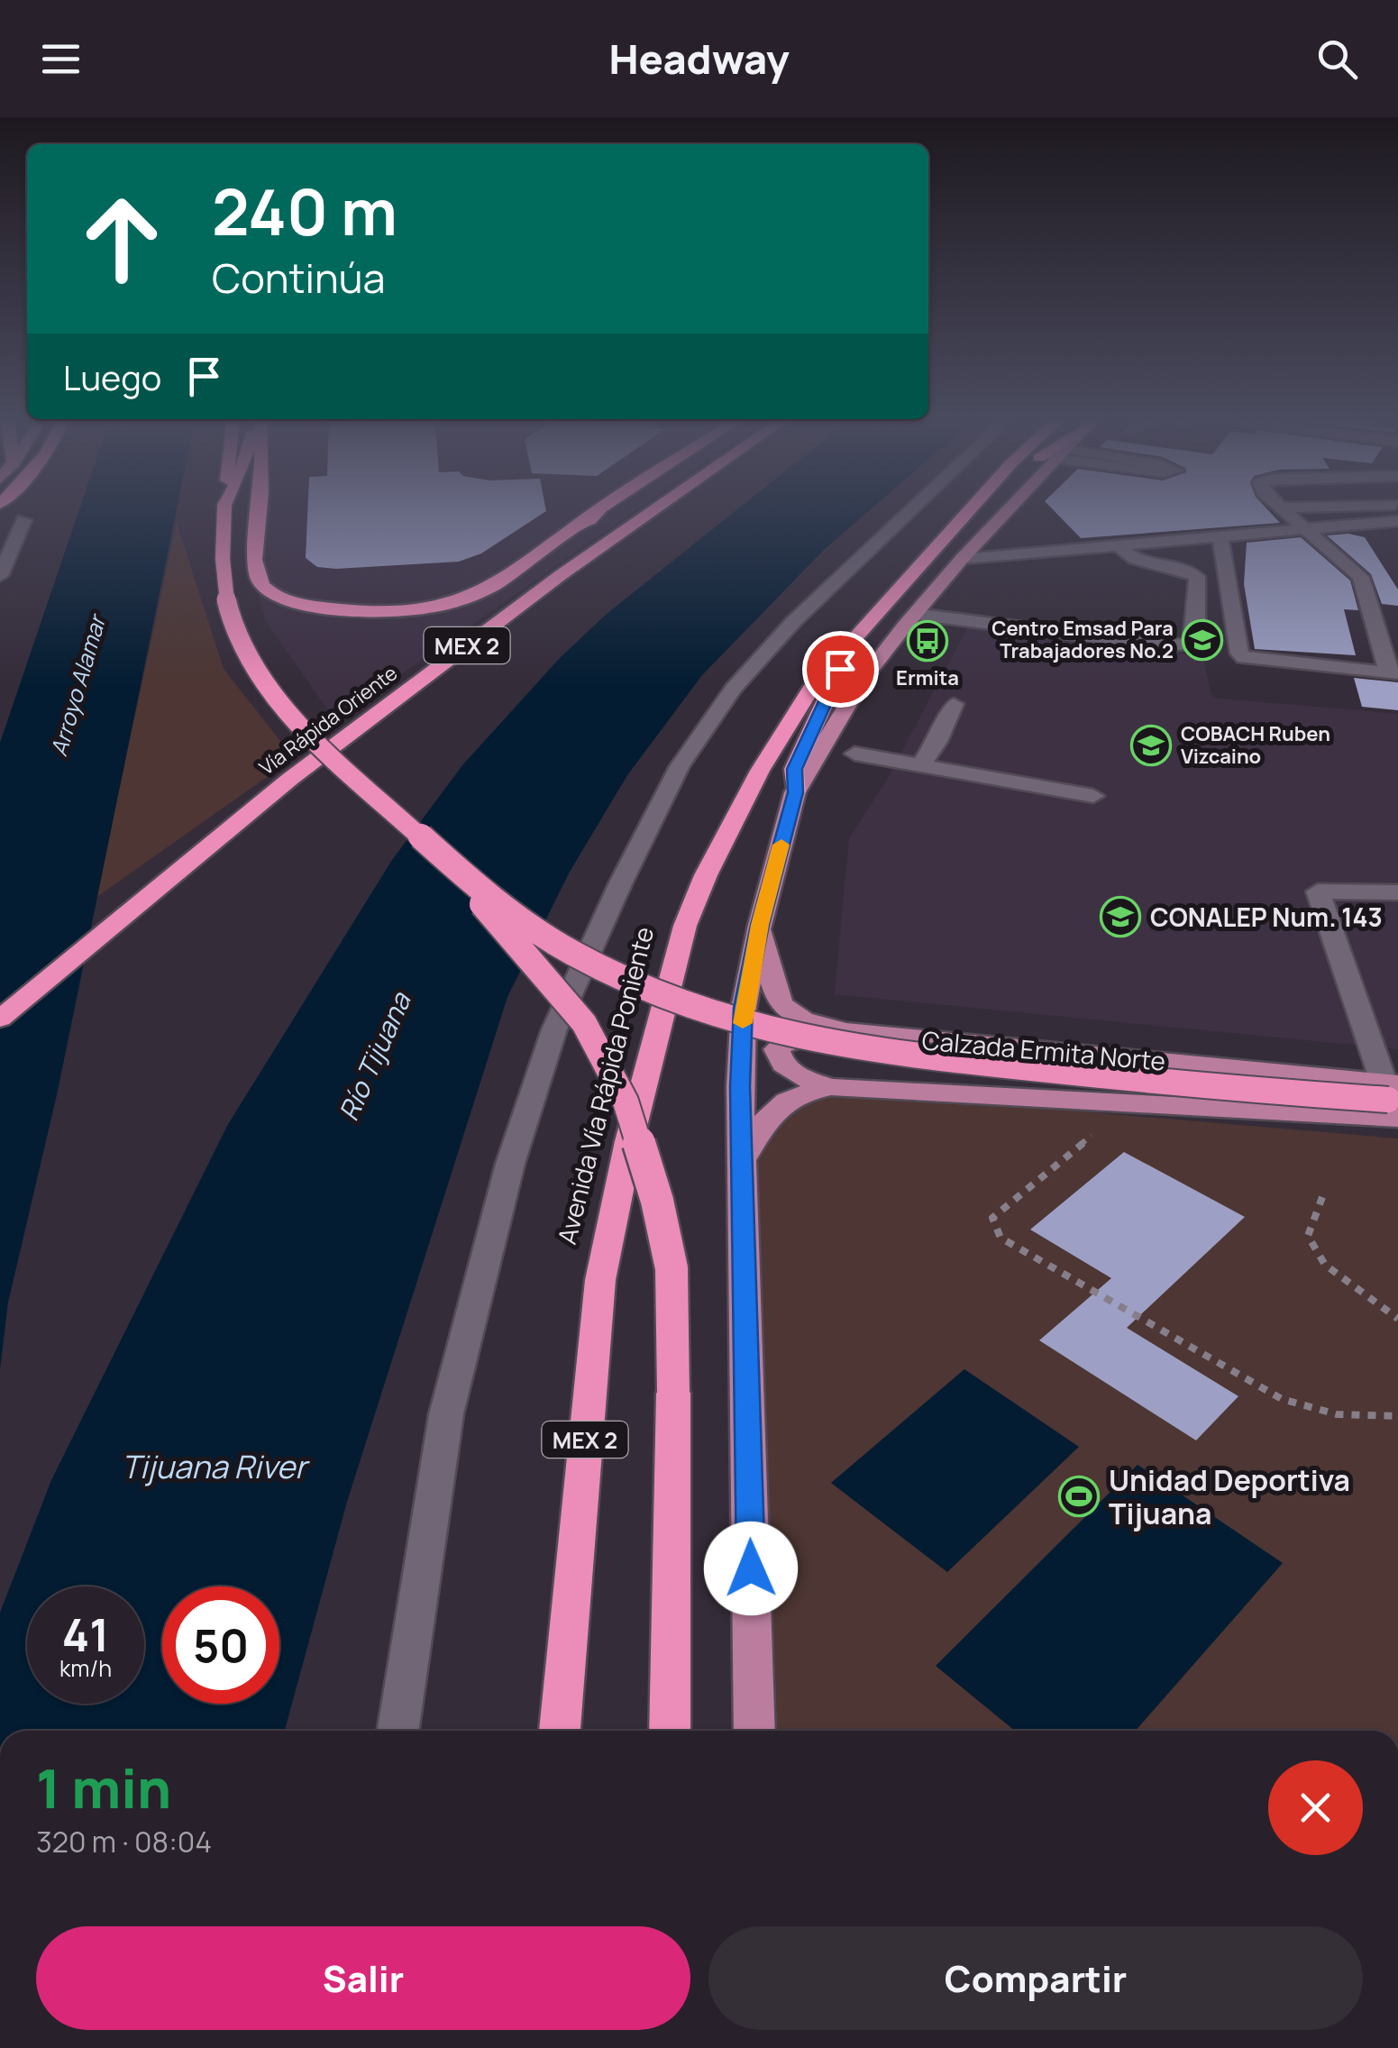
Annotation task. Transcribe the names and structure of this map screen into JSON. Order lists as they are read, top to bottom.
{
  "streets": {
    "highway": ["MEX 2", "Vía Rápida Oriente", "Avenida Vía Rápida Poniente"],
    "main road": ["Calzada Ermita Norte"]
  },
  "water": ["Arroyo Alamar", "Río Tijuana", "Tijuana River"],
  "places": {
    "school or university": ["Centro Emsad Para Trabajadores No.2", "COBACH Ruben Vizcaino", "CONALEP Num. 143"],
    "bus stop": ["Ermita"],
    "sports": ["Unidad Deportiva Tijuana"]
  },
  "page": {
    "header": "Headway",
    "turn": ["240 m", "Continúa"],
    "then": "Luego",
    "speed": "41 km/h",
    "limit": "50",
    "heading": ["1 min", "320 m · 08:04"],
    "buttons": ["Salir", "Compartir"]
  }
}
